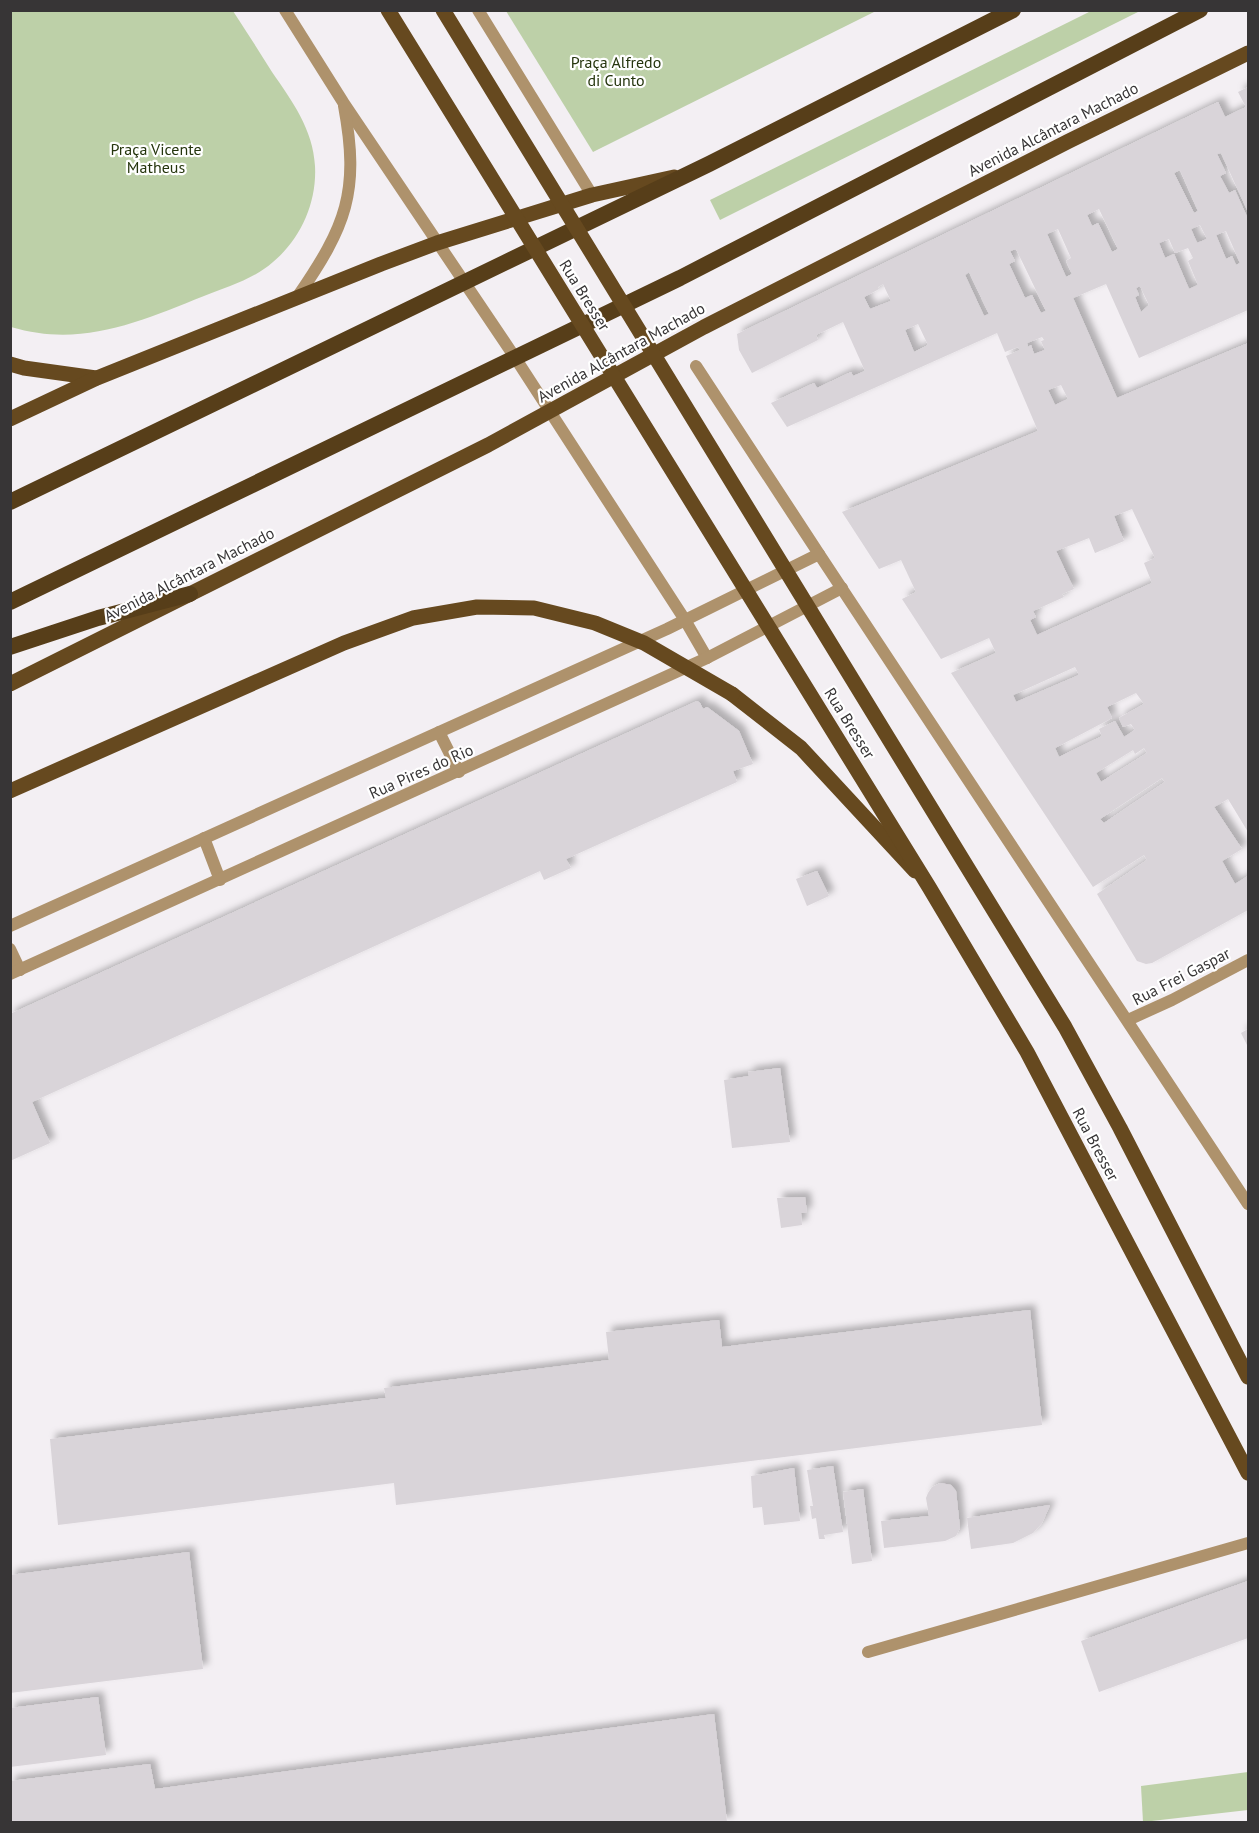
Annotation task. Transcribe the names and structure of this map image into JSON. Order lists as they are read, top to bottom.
{
  "streets": {
    "main road": ["Avenida Alcântara Machado", "Rua Bresser"],
    "street": ["Rua Pires do Rio", "Rua Frei Gaspar"]
  },
  "parks": ["Praça Alfredo di Cunto", "Praça Vicente Matheus"]
}
